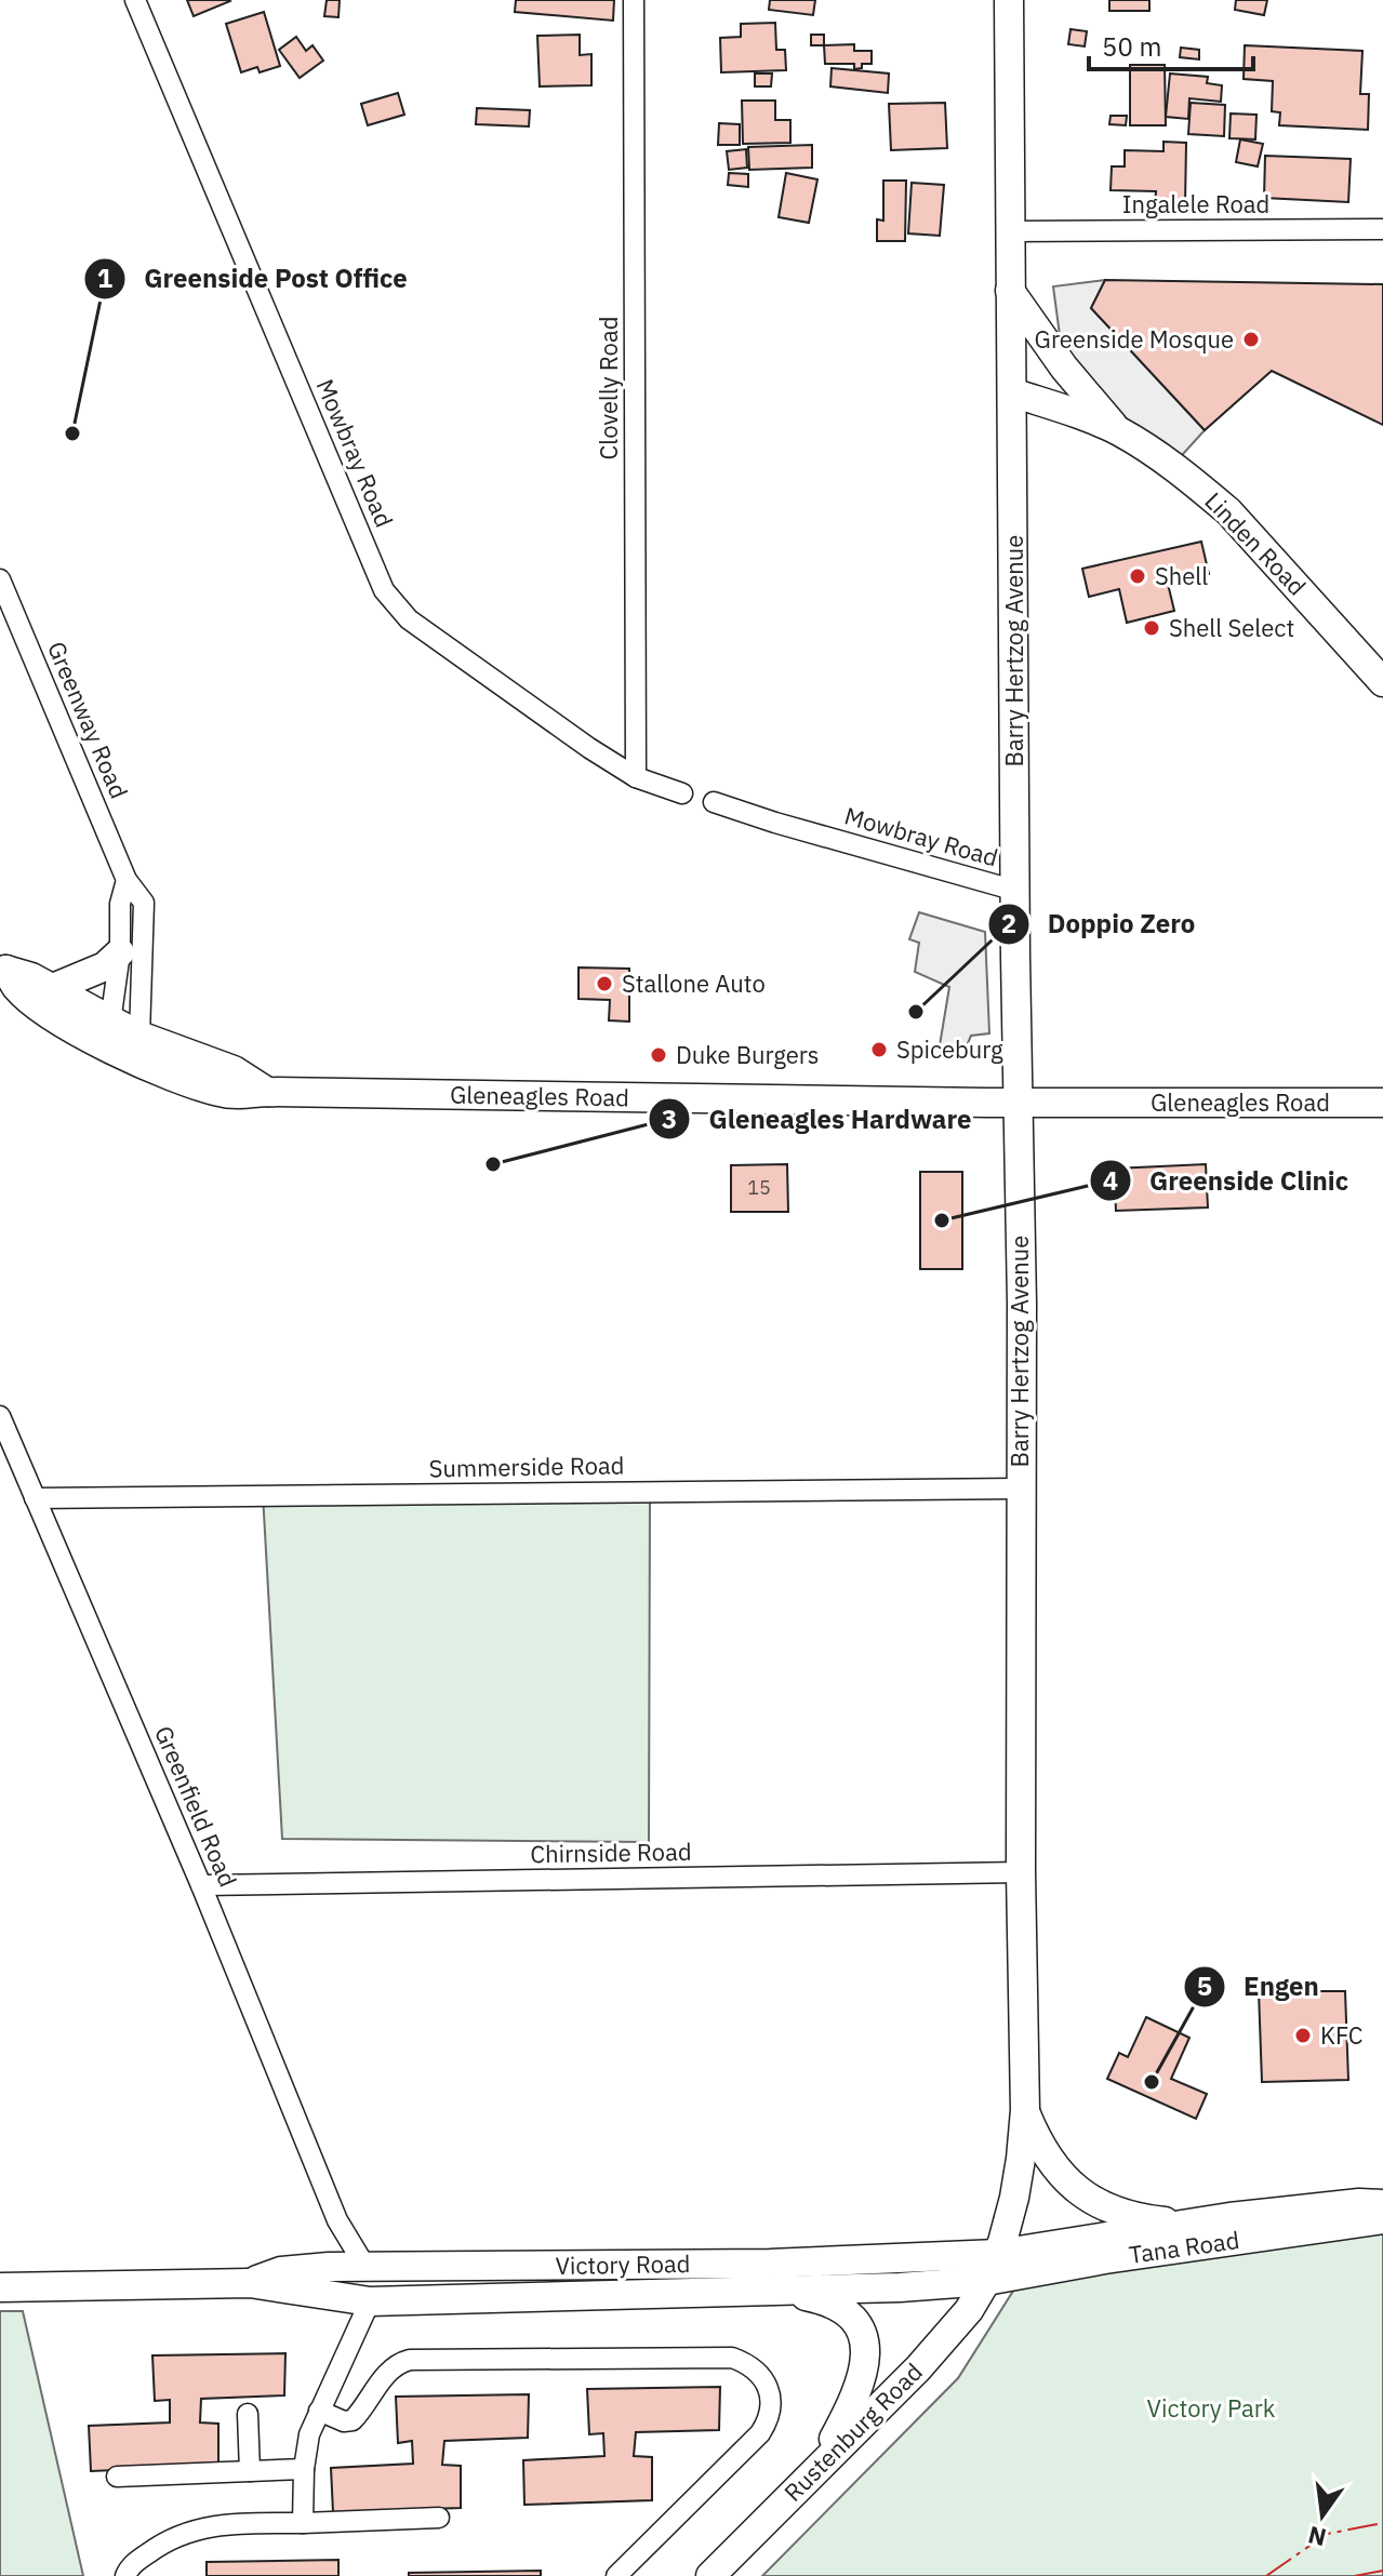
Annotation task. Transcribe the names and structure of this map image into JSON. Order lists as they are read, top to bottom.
{
  "streets": {
    "main road": [
      "Linden Road",
      "Barry Hertzog Avenue",
      "Gleneagles Road",
      "Tana Road",
      "Victory Road",
      "Rustenburg Road"
    ],
    "street": [
      "Ingalele Road",
      "Clovelly Road",
      "Mowbray Road",
      "Greenway Road",
      "Summerside Road",
      "Greenfield Road",
      "Chirnside Road"
    ]
  },
  "crossings": [
    ["Ingalele Road", "Barry Hertzog Avenue"],
    ["Clovelly Road", "Mowbray Road"],
    ["Mowbray Road", "Barry Hertzog Avenue"],
    ["Linden Road", "Barry Hertzog Avenue"],
    ["Barry Hertzog Avenue", "Gleneagles Road"],
    ["Barry Hertzog Avenue", "Summerside Road"],
    ["Barry Hertzog Avenue", "Chirnside Road"],
    ["Barry Hertzog Avenue", "Tana Road"],
    ["Barry Hertzog Avenue", "Victory Road"],
    ["Barry Hertzog Avenue", "Rustenburg Road"],
    ["Greenway Road", "Gleneagles Road"],
    ["Summerside Road", "Greenfield Road"],
    ["Greenfield Road", "Chirnside Road"],
    ["Greenfield Road", "Victory Road"],
    ["Tana Road", "Victory Road"],
    ["Tana Road", "Rustenburg Road"],
    ["Victory Road", "Rustenburg Road"]
  ],
  "parks": ["Victory Park"],
  "places": [
    "Greenside Mosque",
    "Greenside Post Office",
    "Shell",
    "Shell Select",
    "Stallone Auto",
    "Doppio Zero",
    "Spiceburg",
    "Duke Burgers",
    "Gleneagles Hardware",
    "Greenside Clinic",
    "KFC",
    "Engen"
  ],
  "house_numbers": ["15"],
  "scale_bar": "50 m",
  "north": "bottom"
}
